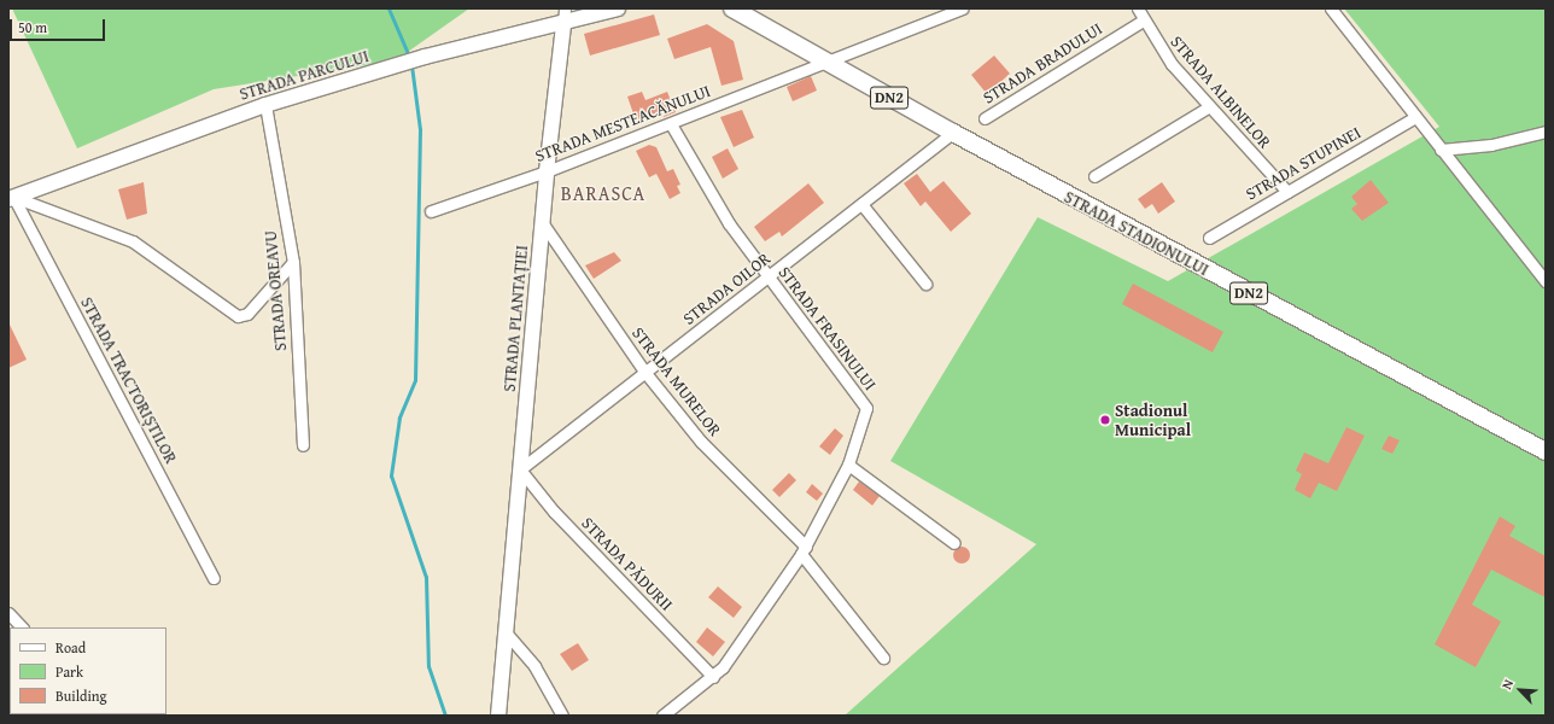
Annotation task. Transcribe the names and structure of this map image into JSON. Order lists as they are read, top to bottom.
{
  "streets": {
    "main road": [
      "STRADA PARCULUI",
      "DN2",
      "STRADA STADIONULUI",
      "STRADA PLANTAȚIEI"
    ],
    "street": [
      "STRADA BRADULUI",
      "STRADA ALBINELOR",
      "STRADA MESTEACĂNULUI",
      "STRADA STUPINEI",
      "STRADA OILOR",
      "STRADA OREAVU",
      "STRADA FRASINULUI",
      "STRADA TRACTORIȘTILOR",
      "STRADA MURELOR",
      "STRADA PĂDURII"
    ]
  },
  "crossings": [
    ["STRADA BRADULUI", "STRADA ALBINELOR"],
    ["STRADA PARCULUI", "STRADA OREAVU"],
    ["STRADA PARCULUI", "STRADA PLANTAȚIEI"],
    ["STRADA PARCULUI", "STRADA TRACTORIȘTILOR"],
    ["STRADA ALBINELOR", "STRADA STUPINEI"],
    ["STRADA MESTEACĂNULUI", "STRADA STADIONULUI"],
    ["STRADA MESTEACĂNULUI", "STRADA PLANTAȚIEI"],
    ["STRADA MESTEACĂNULUI", "STRADA FRASINULUI"],
    ["STRADA STADIONULUI", "STRADA OILOR"],
    ["STRADA OILOR", "STRADA PLANTAȚIEI"],
    ["STRADA OILOR", "STRADA FRASINULUI"],
    ["STRADA OILOR", "STRADA MURELOR"],
    ["STRADA OILOR", "STRADA PĂDURII"],
    ["STRADA PLANTAȚIEI", "STRADA MURELOR"],
    ["STRADA PLANTAȚIEI", "STRADA PĂDURII"],
    ["STRADA FRASINULUI", "STRADA MURELOR"],
    ["STRADA FRASINULUI", "STRADA PĂDURII"]
  ],
  "districts": ["BARASCA"],
  "places": ["Stadionul Municipal"],
  "legend": ["Road", "Park", "Building"],
  "scale_bar": "50 m",
  "north": "top left"
}
